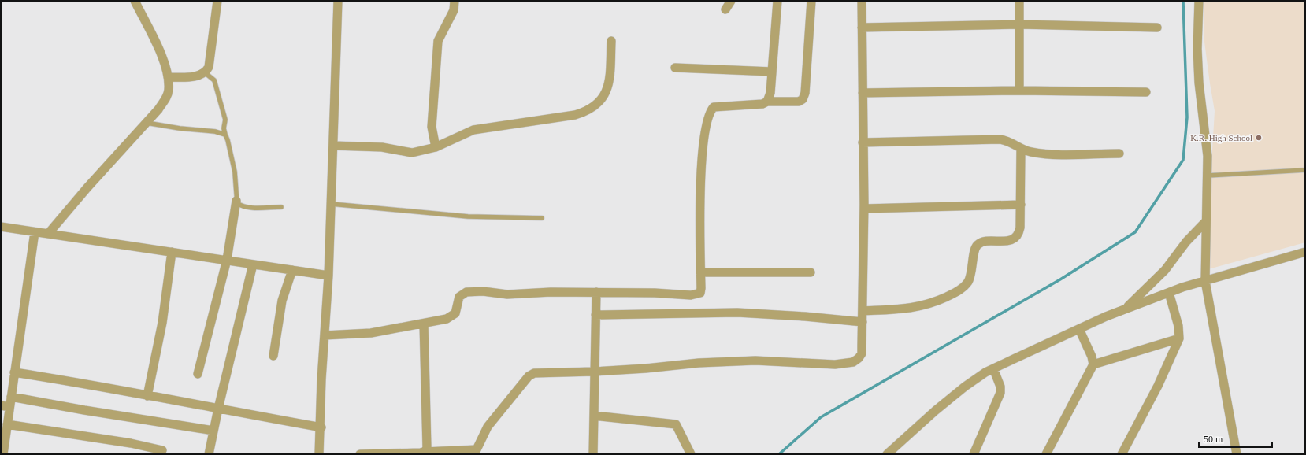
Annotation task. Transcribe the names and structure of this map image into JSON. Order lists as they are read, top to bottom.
{
  "places": ["K.R. High School"],
  "scale_bar": "50 m"
}
